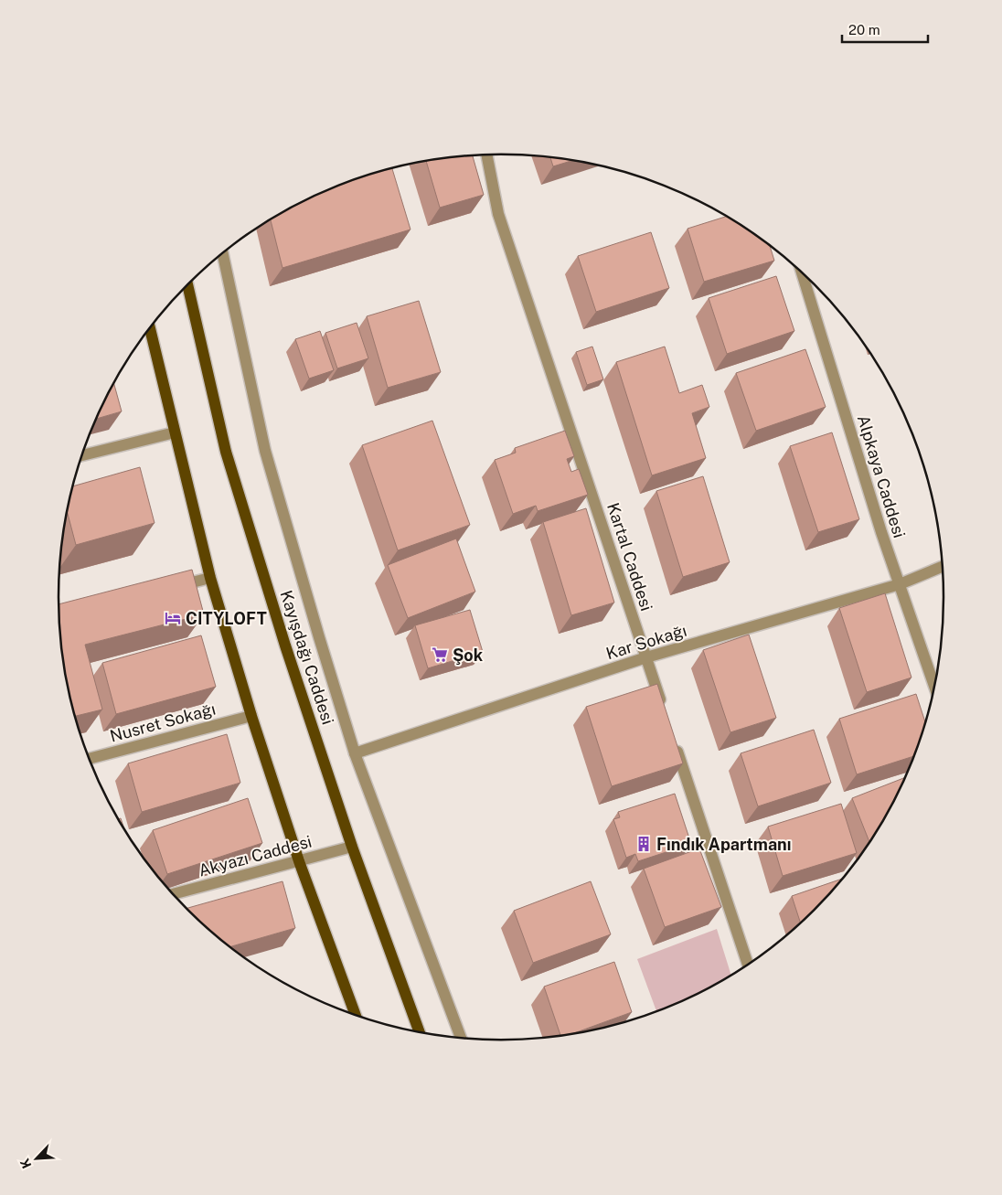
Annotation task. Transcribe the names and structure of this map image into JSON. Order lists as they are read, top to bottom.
{
  "streets": {
    "main road": ["Kayışdağı Caddesi"],
    "street": [
      "Alpkaya Caddesi",
      "Kartal Caddesi",
      "Kar Sokağı",
      "Nusret Sokağı",
      "Akyazı Caddesi"
    ]
  },
  "crossings": [
    ["Alpkaya Caddesi", "Kar Sokağı"],
    ["Kartal Caddesi", "Kar Sokağı"],
    ["Kayışdağı Caddesi", "Akyazı Caddesi"]
  ],
  "places": {
    "hotel": ["CITYLOFT"],
    "supermarket": ["Şok"],
    "building": ["Fındık Apartmanı"]
  },
  "scale_bar": "20 m",
  "north": "bottom left"
}
